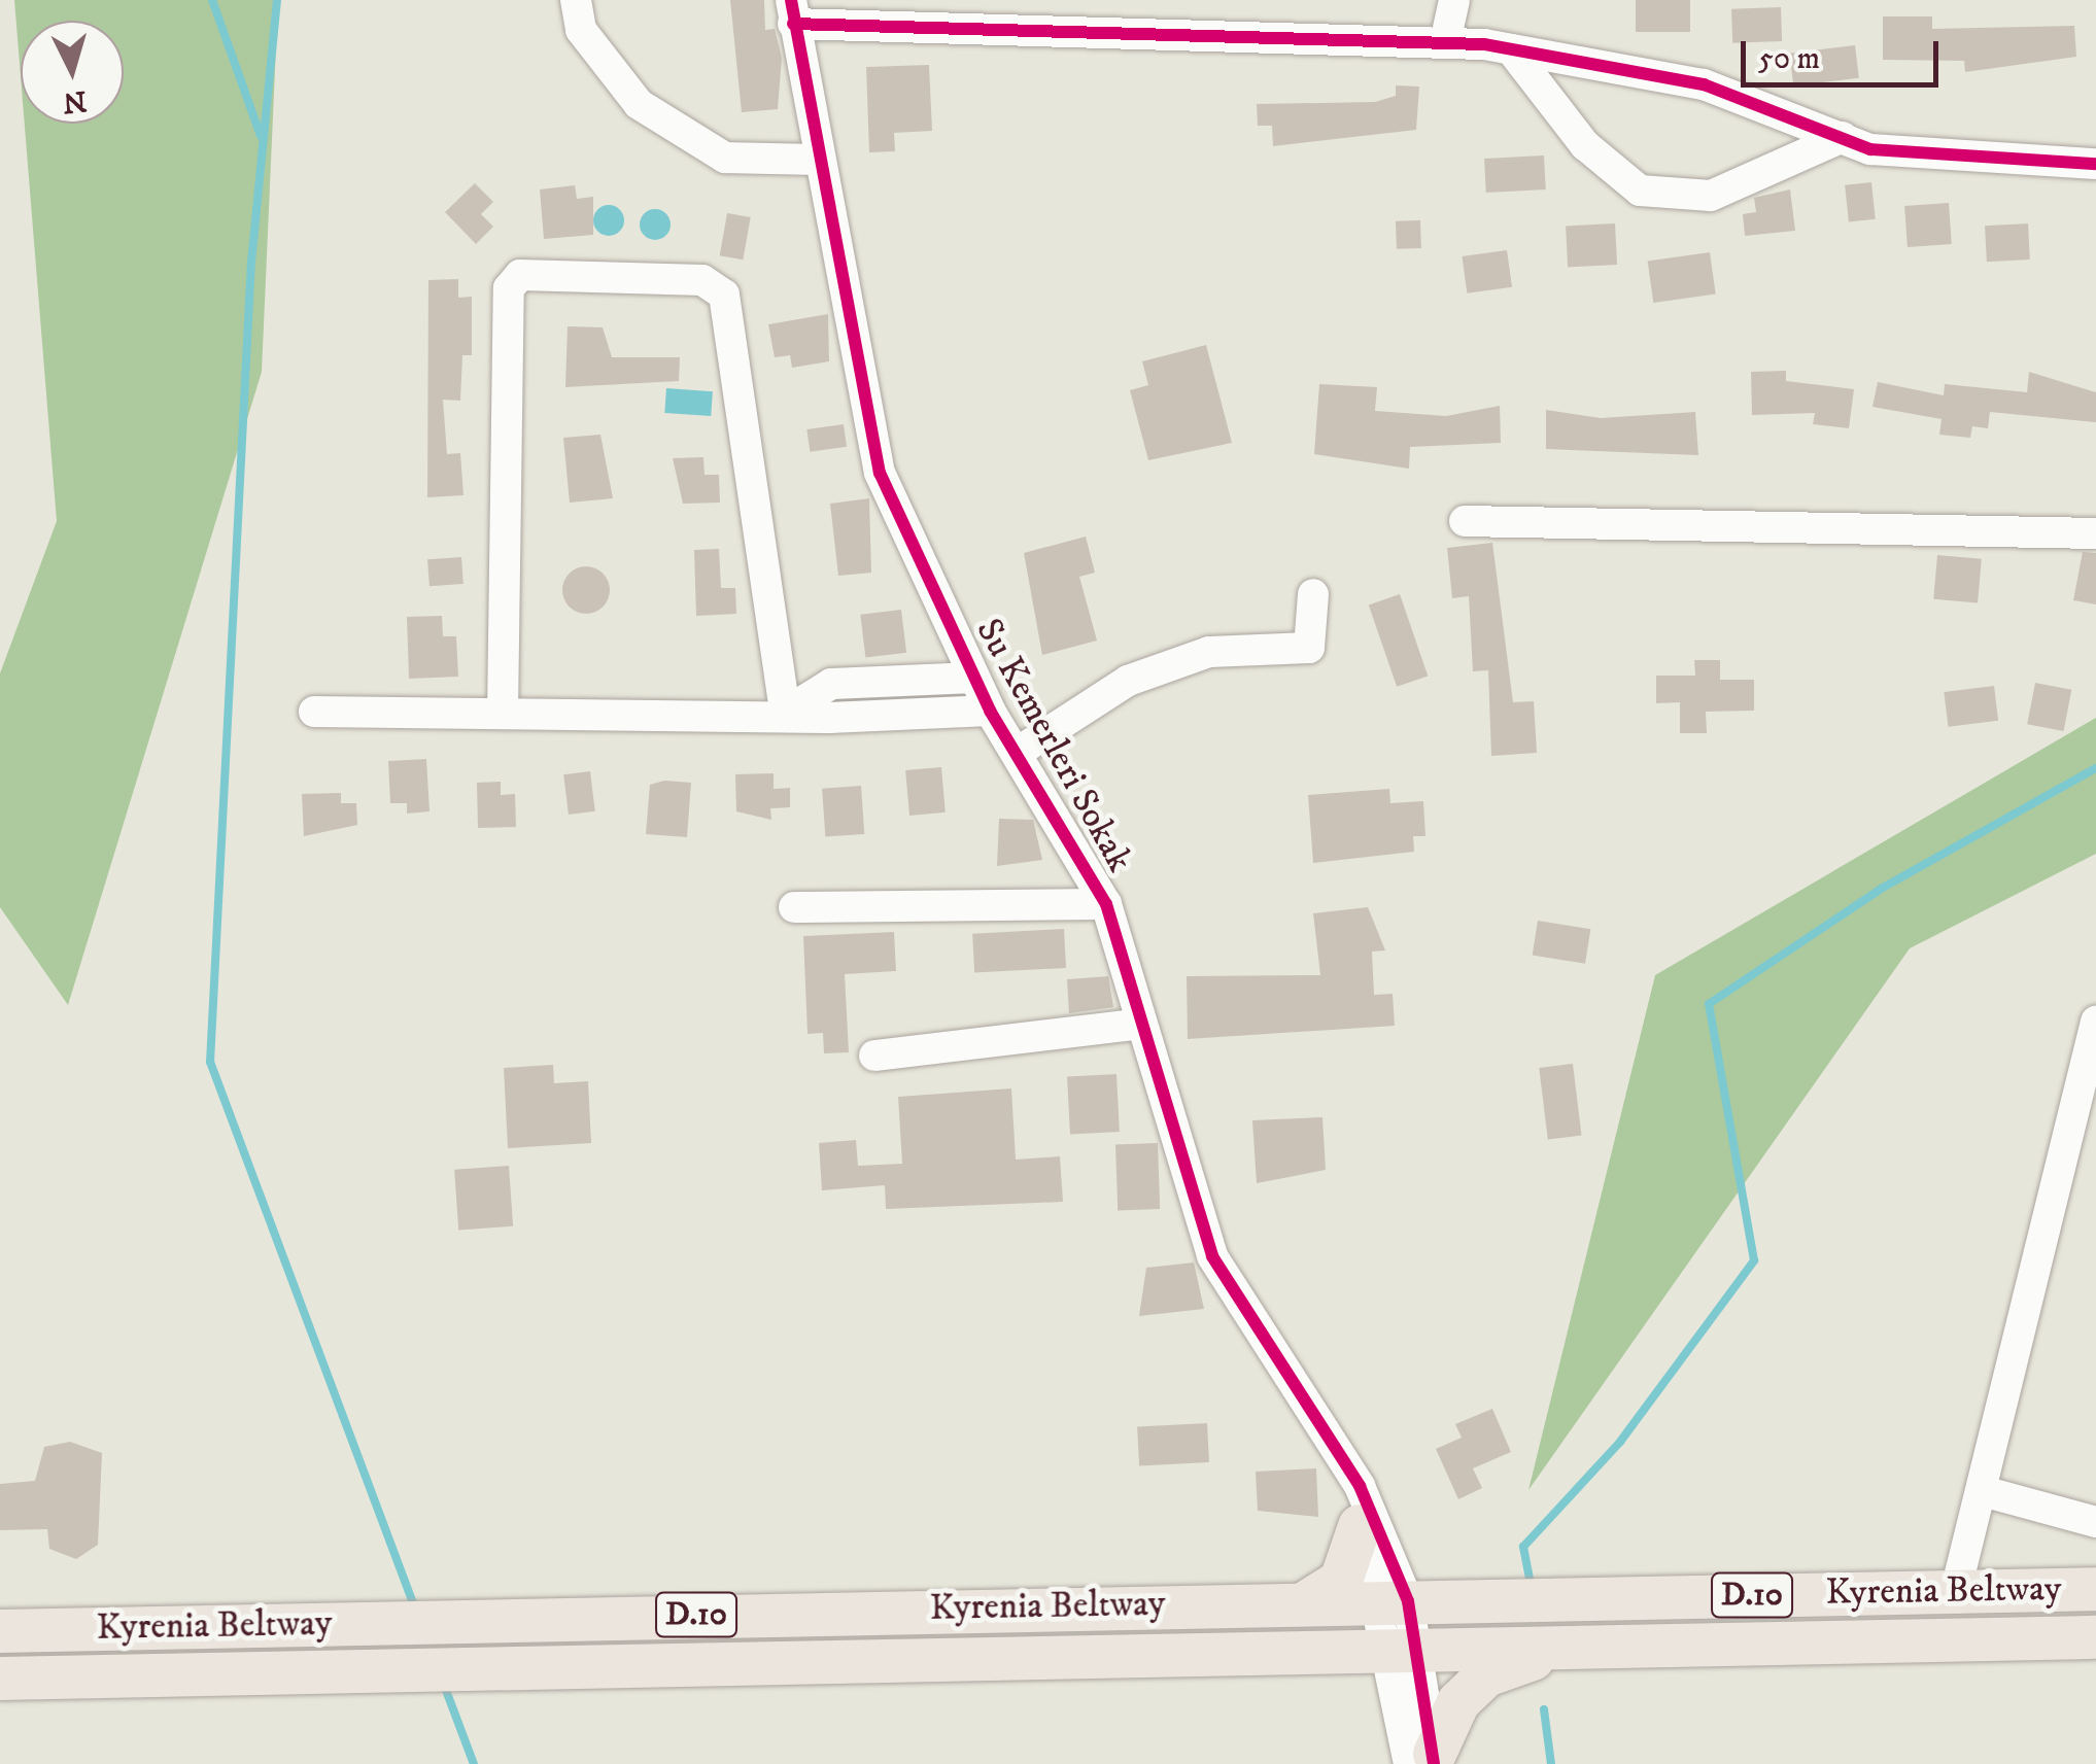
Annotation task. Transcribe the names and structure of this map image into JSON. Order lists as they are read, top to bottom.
{
  "streets": {
    "highway": ["Kyrenia Beltway", "D.10"],
    "street": ["Su Kemerleri Sokak"]
  },
  "scale_bar": "50 m",
  "north": "bottom"
}
